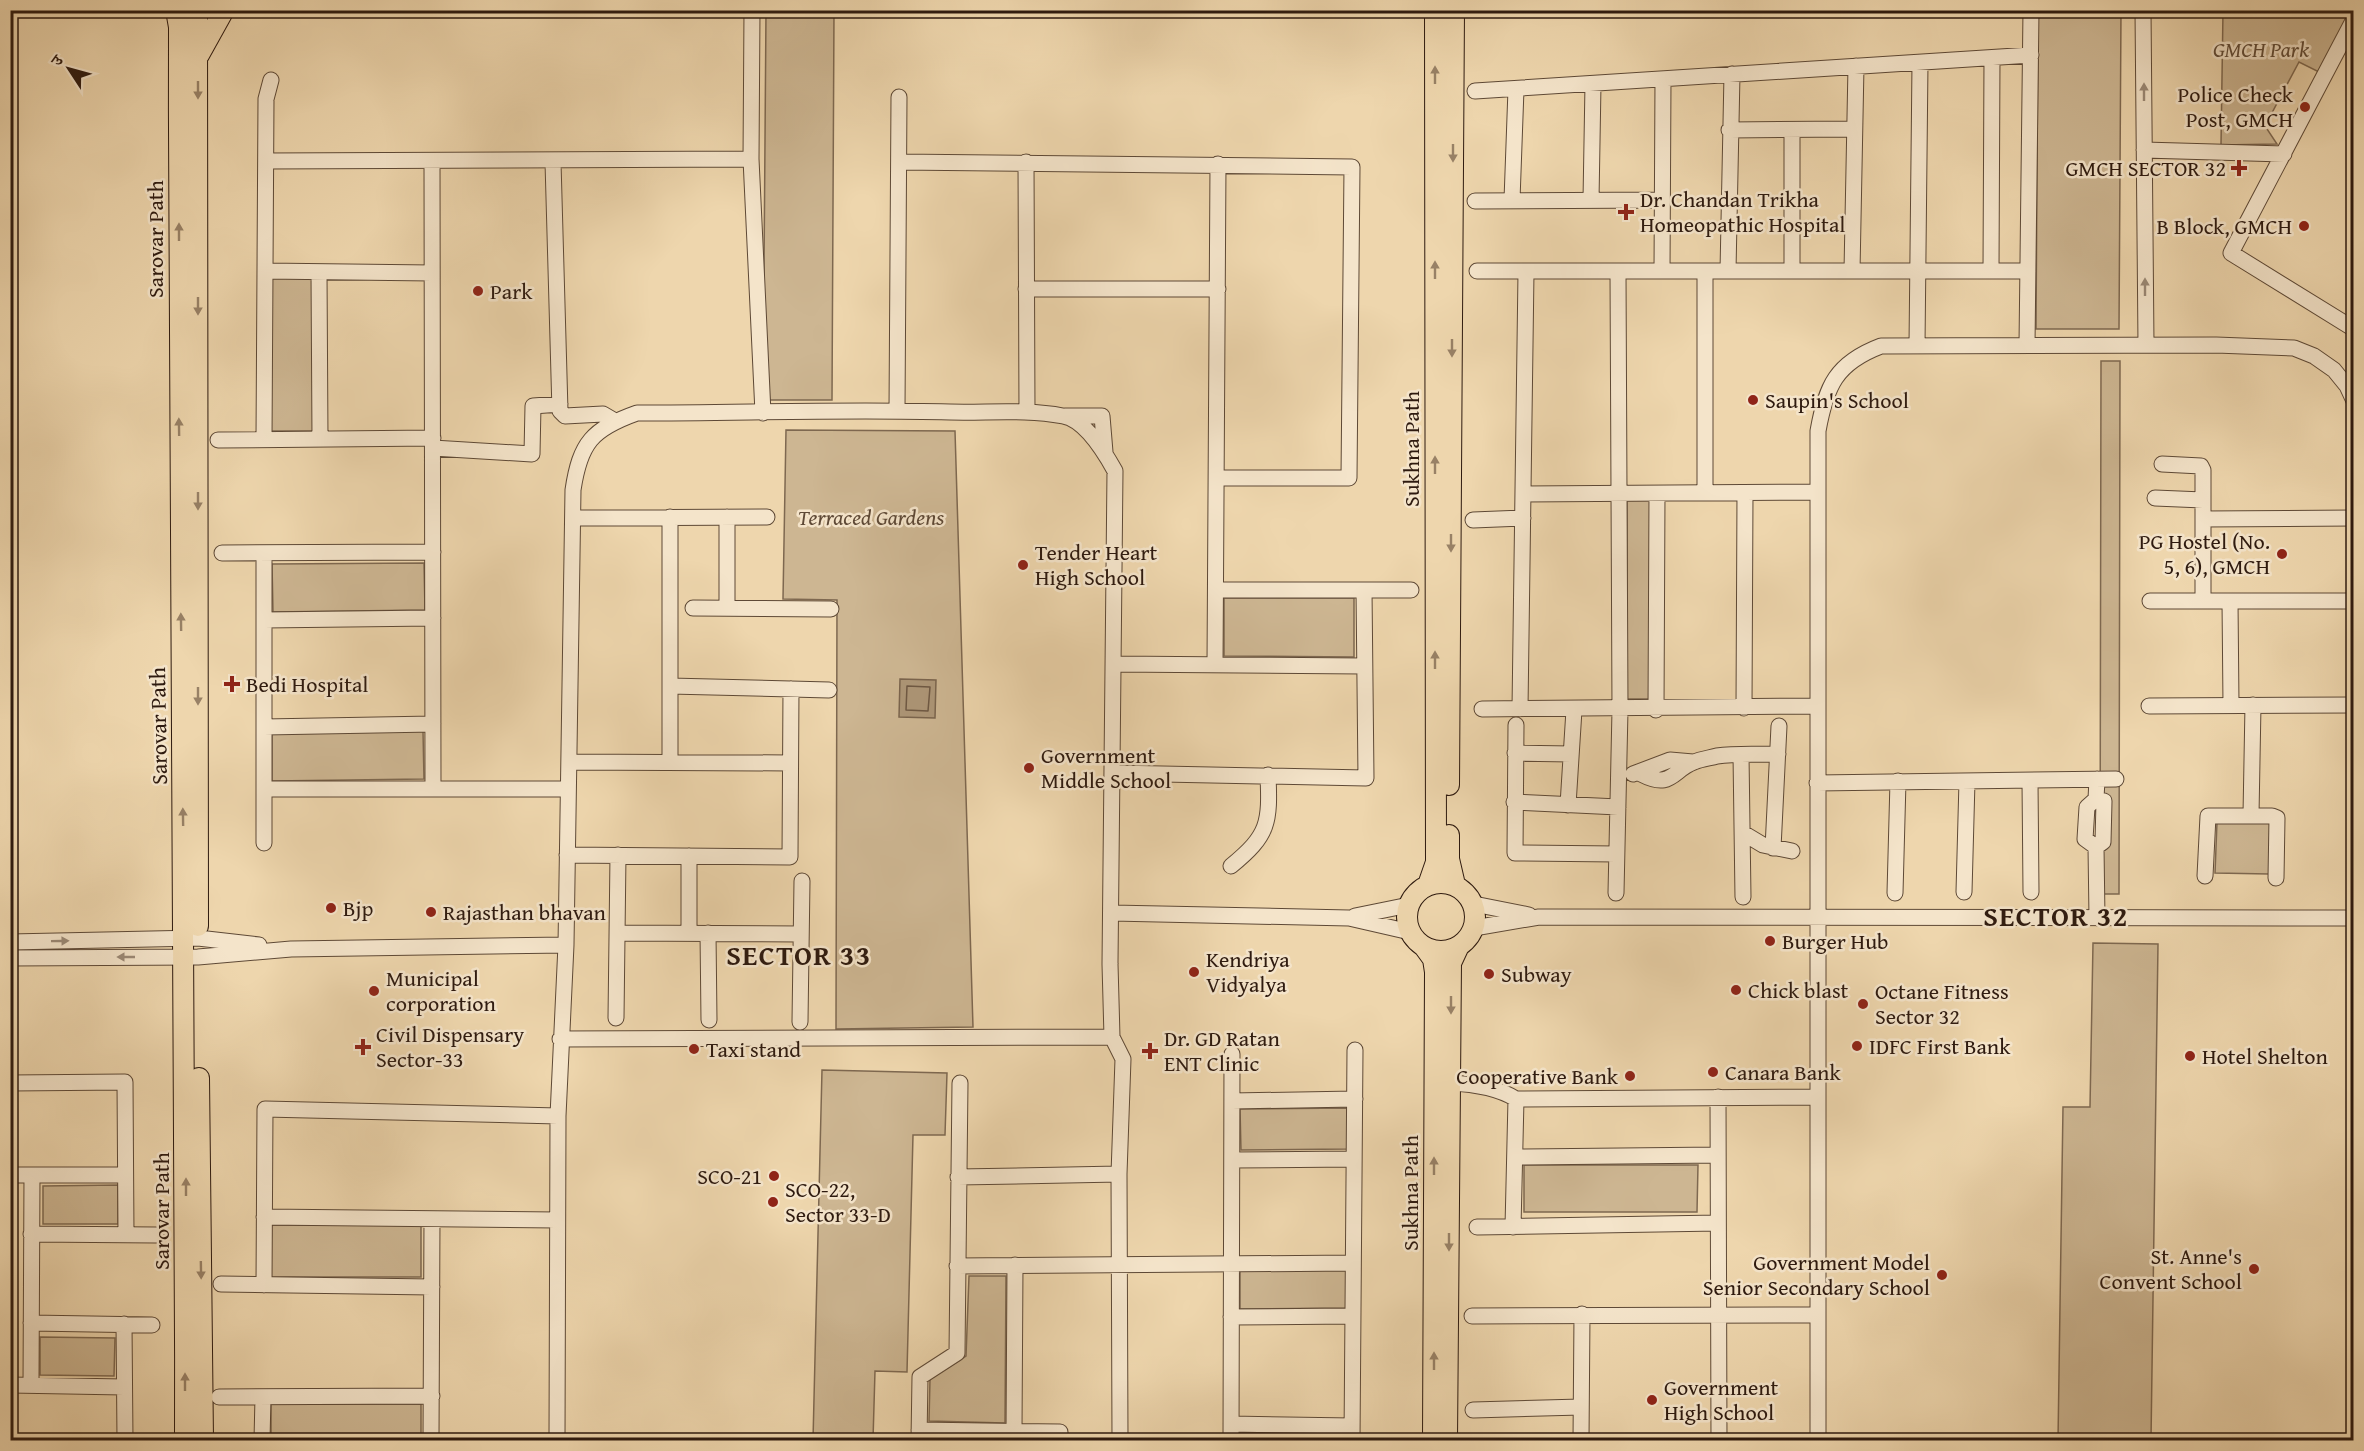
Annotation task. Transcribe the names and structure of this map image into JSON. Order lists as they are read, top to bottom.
{
  "streets": {
    "main road": ["Sarovar Path", "Sukhna Path"]
  },
  "districts": ["SECTOR 32", "SECTOR 33"],
  "parks": ["GMCH Park", "Terraced Gardens"],
  "places": {
    "other": [
      "Police Check Post, GMCH",
      "B Block, GMCH",
      "Park",
      "Saupin's School",
      "PG Hostel (No. 5, 6), GMCH",
      "Tender Heart High School",
      "Government Middle School",
      "Bjp",
      "Rajasthan bhavan",
      "Burger Hub",
      "Kendriya Vidyalya",
      "Subway",
      "Chick blast",
      "Municipal corporation",
      "Octane Fitness Sector 32",
      "IDFC First Bank",
      "Taxi stand",
      "Hotel Shelton",
      "Canara Bank",
      "Cooperative Bank",
      "SCO-21",
      "SCO-22, Sector 33-D",
      "St. Anne's Convent School",
      "Government Model Senior Secondary School",
      "Government High School"
    ],
    "health": [
      "GMCH SECTOR 32",
      "Dr. Chandan Trikha Homeopathic Hospital",
      "Bedi Hospital",
      "Civil Dispensary Sector-33",
      "Dr. GD Ratan ENT Clinic"
    ]
  },
  "north": "top left"
}
